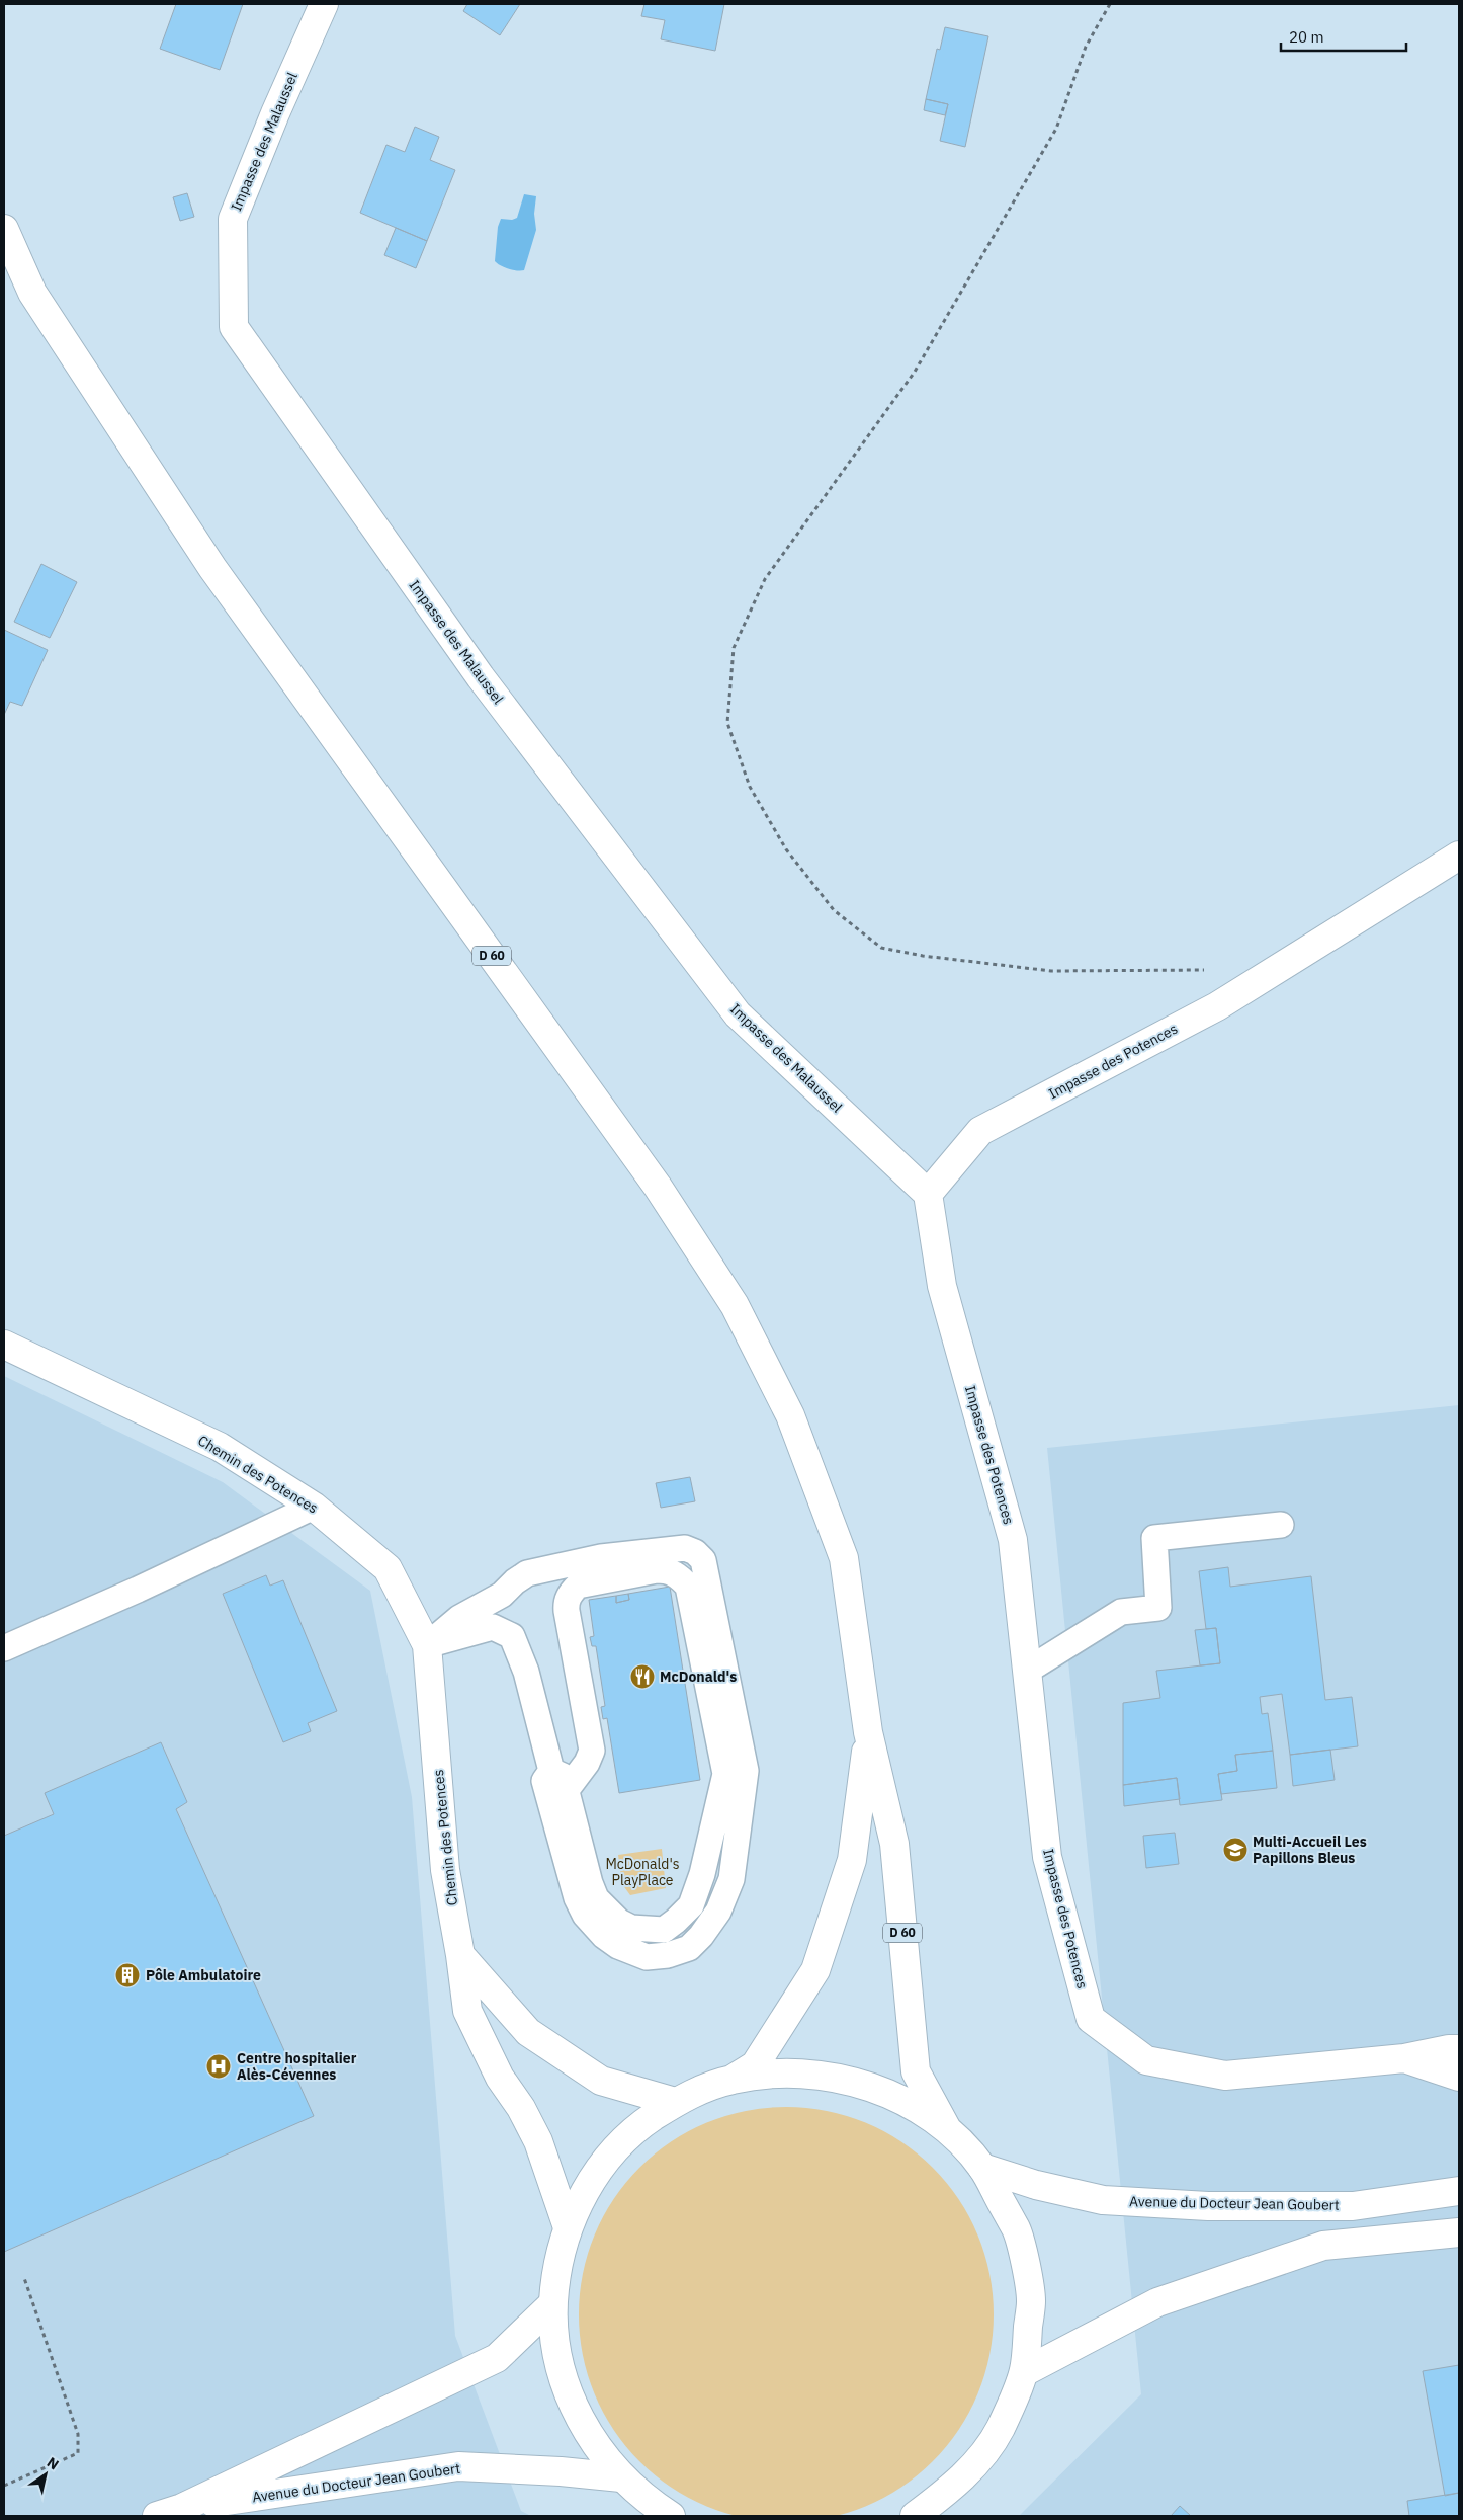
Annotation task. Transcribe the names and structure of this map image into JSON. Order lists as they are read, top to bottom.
{
  "streets": {
    "street": [
      "Impasse des Malaussel",
      "D 60",
      "Impasse des Potences",
      "Chemin des Potences",
      "Avenue du Docteur Jean Goubert"
    ]
  },
  "crossings": [
    ["Impasse des Malaussel", "Impasse des Potences"]
  ],
  "parks": ["McDonald's PlayPlace"],
  "places": {
    "restaurant": ["McDonald's"],
    "school or university": ["Multi-Accueil Les Papillons Bleus"],
    "building": ["Pôle Ambulatoire"],
    "hospital": ["Centre hospitalier Alès-Cévennes"]
  },
  "scale_bar": "20 m",
  "north": "top right"
}
